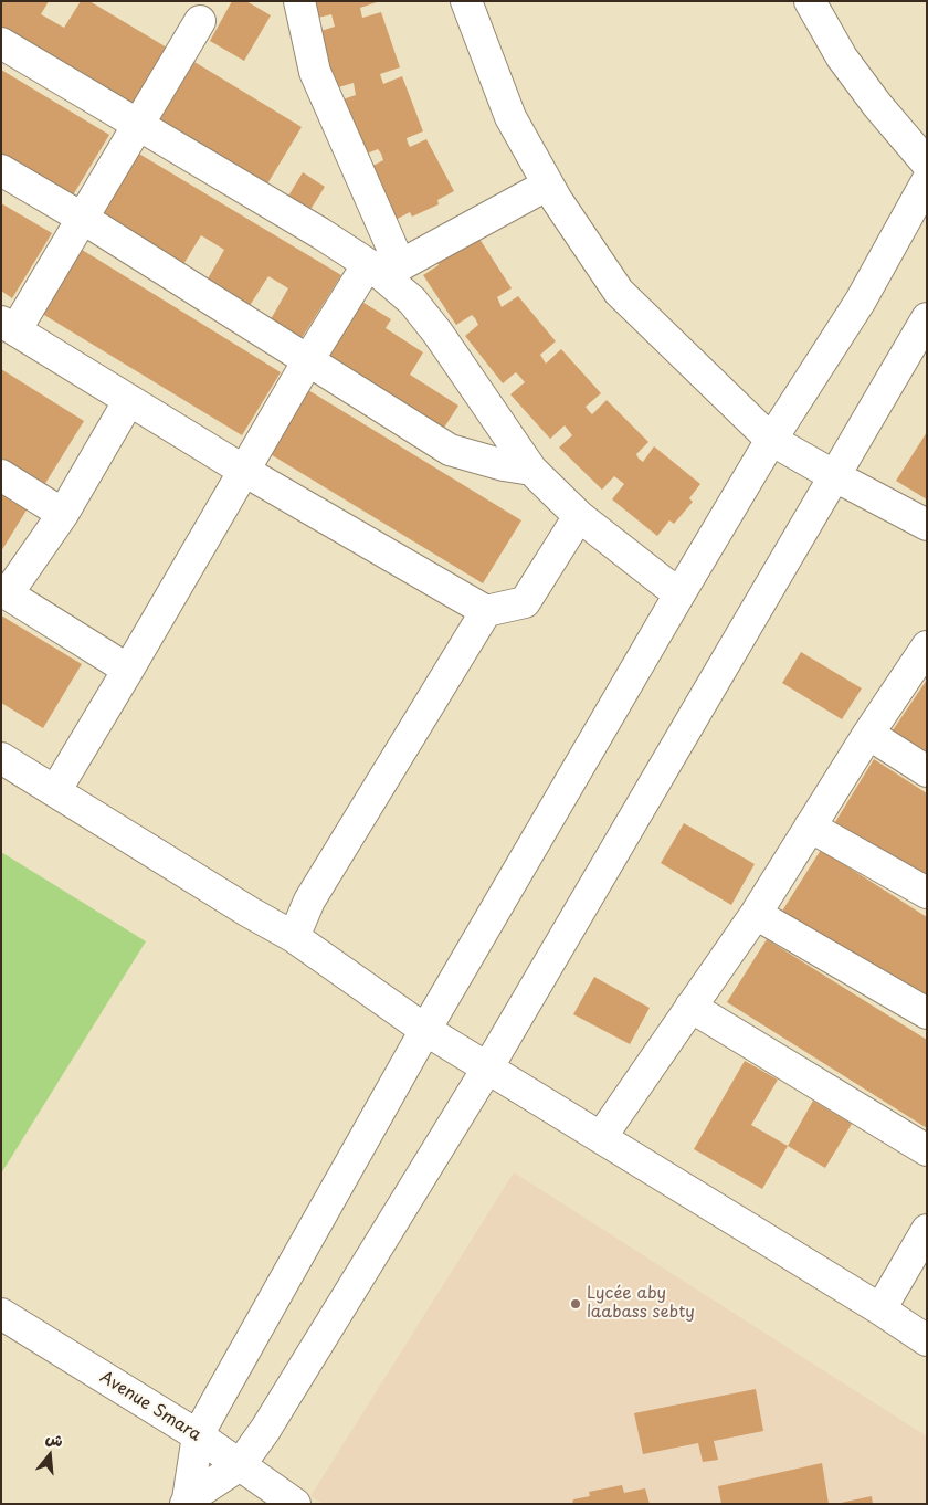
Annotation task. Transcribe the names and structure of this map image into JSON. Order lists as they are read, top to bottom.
{
  "streets": {
    "street": ["Avenue Smara"]
  },
  "places": ["Lycée aby laabass sebty"],
  "north": "top"
}
